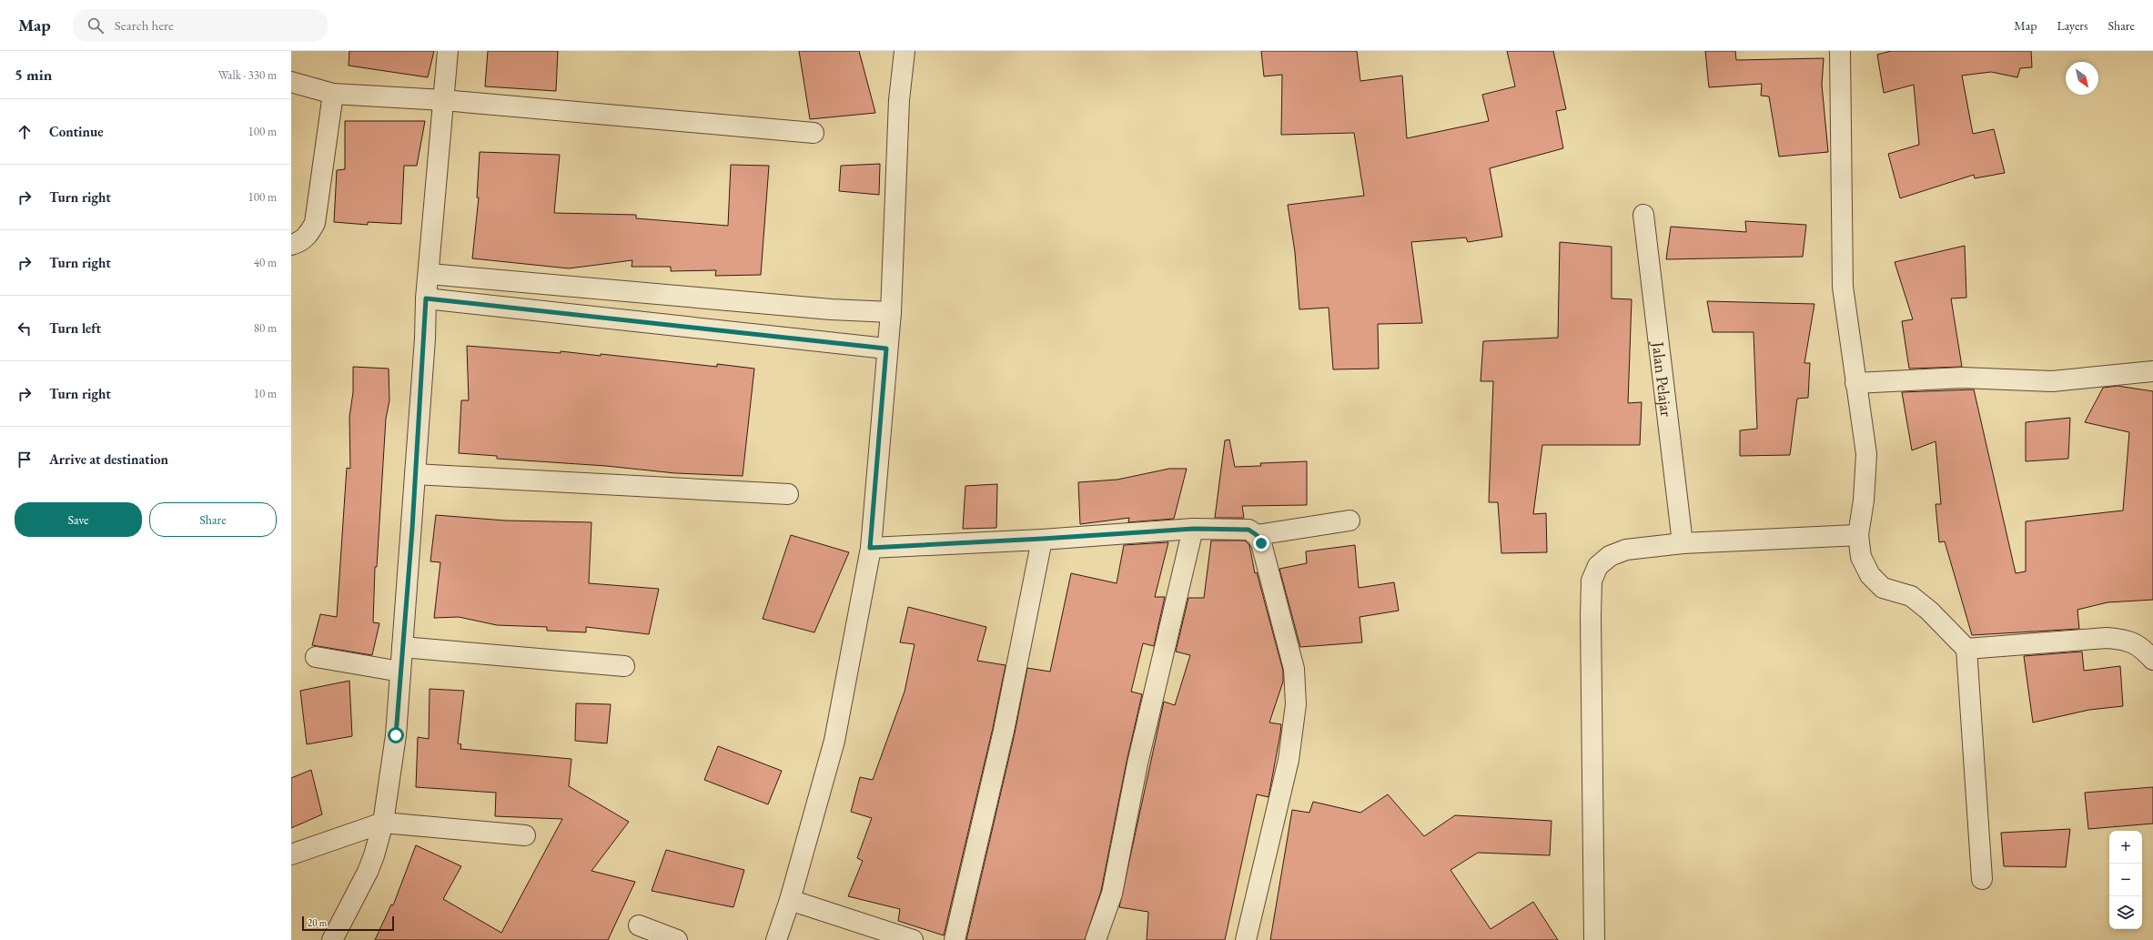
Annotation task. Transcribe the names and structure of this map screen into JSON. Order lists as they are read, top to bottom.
{
  "streets": {
    "street": ["Jalan Pelajar"]
  },
  "scale_bar": "20 m",
  "north": "bottom right",
  "page": {
    "header": "Map",
    "search": "Search here",
    "nav": ["Map", "Layers", "Share"],
    "heading": ["5 min", "Walk · 330 m"],
    "list": [
      ["Continue", "100 m"],
      ["Turn right", "100 m"],
      ["Turn right", "40 m"],
      ["Turn left", "80 m"],
      ["Turn right", "10 m"],
      "Arrive at destination"
    ],
    "buttons": ["Save", "Share"],
    "map_buttons": ["+", "−"],
    "scale": "20 m"
  }
}
